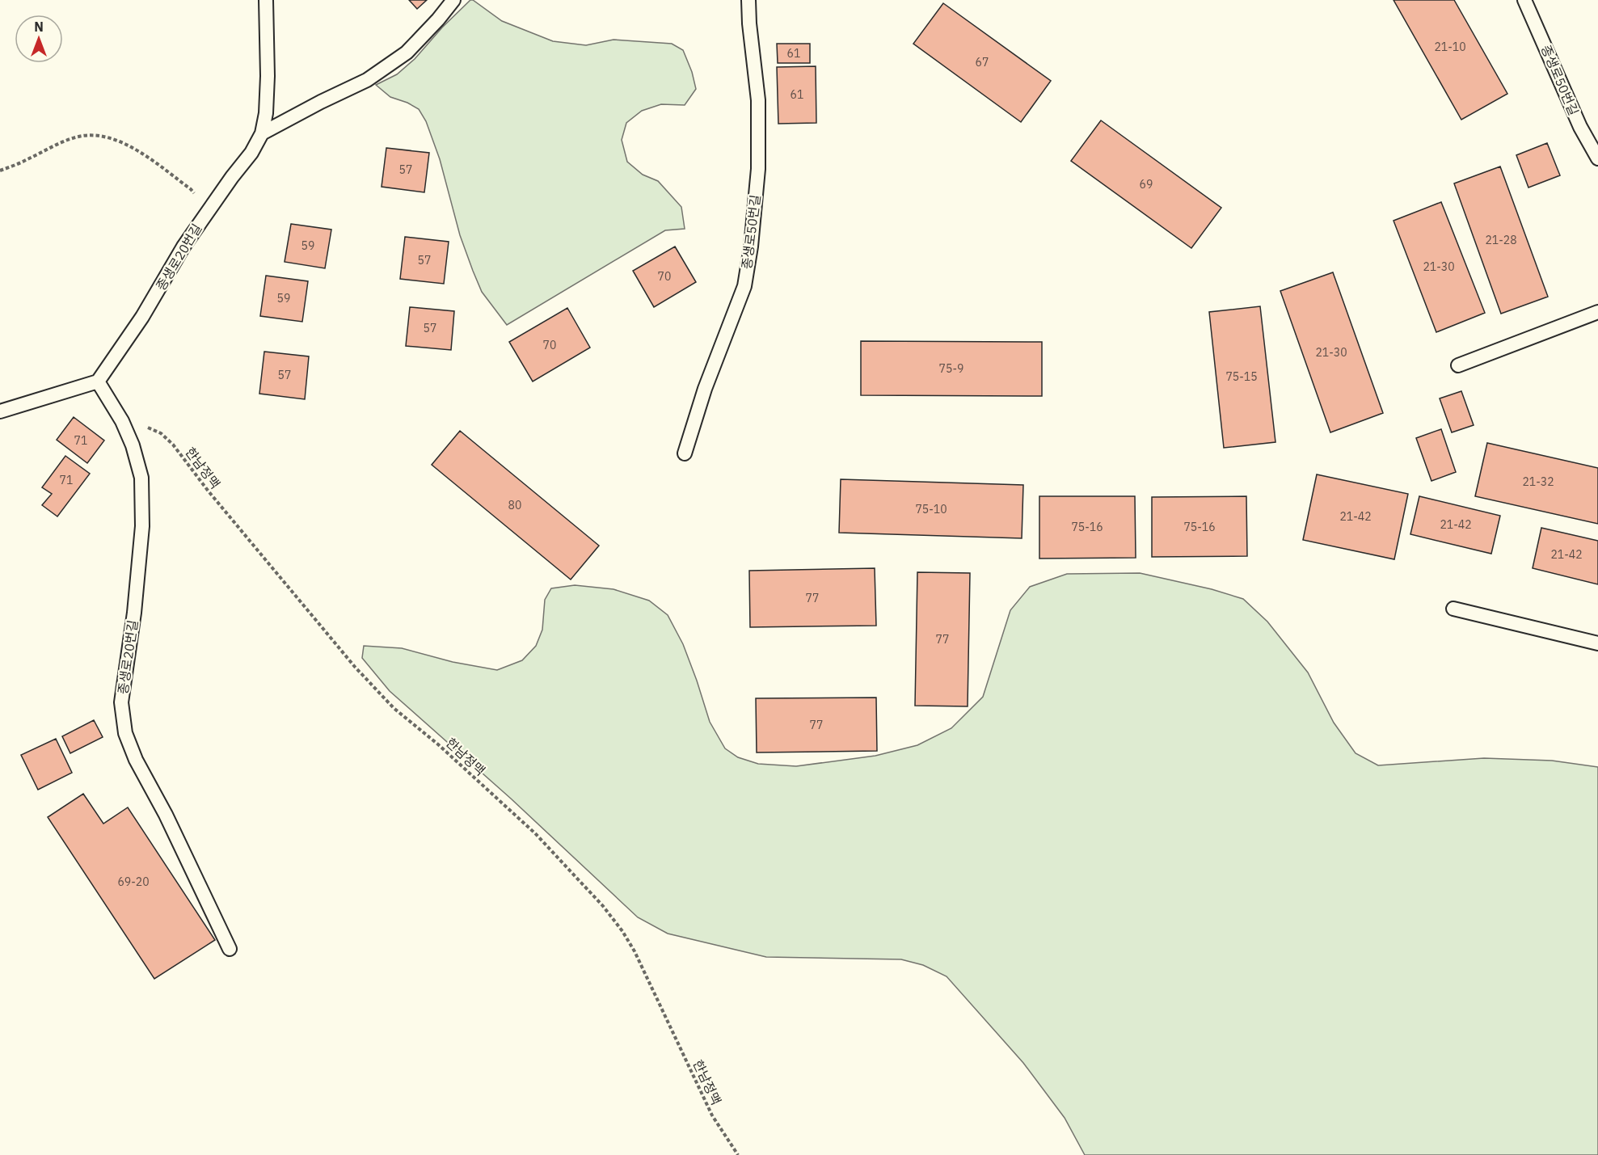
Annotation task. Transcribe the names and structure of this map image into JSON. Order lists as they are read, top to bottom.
{
  "streets": {
    "lane": ["종생로50번길", "종생로20번길"],
    "path": ["한남정맥"]
  },
  "crossings": [
    ["종생로20번길", "한남정맥"]
  ],
  "house_numbers": [
    "21-10",
    "61",
    "67",
    "61",
    "57",
    "69",
    "21-28",
    "59",
    "57",
    "21-30",
    "70",
    "59",
    "57",
    "70",
    "21-30",
    "75-9",
    "57",
    "75-15",
    "71",
    "71",
    "21-32",
    "80",
    "75-10",
    "21-42",
    "21-42",
    "75-16",
    "75-16",
    "21-42",
    "77",
    "77",
    "77",
    "69-20"
  ],
  "north": "top"
}
